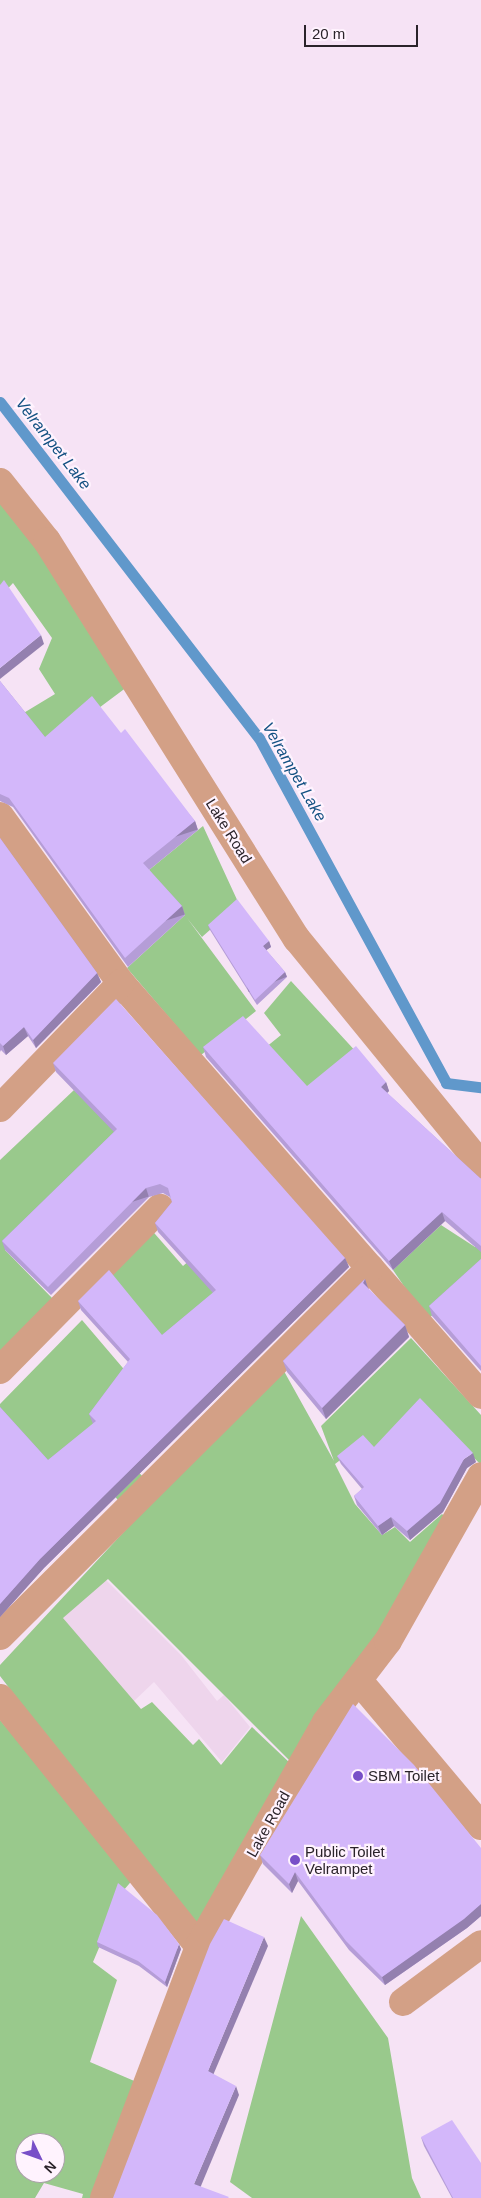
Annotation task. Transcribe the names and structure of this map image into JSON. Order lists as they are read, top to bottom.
{
  "streets": {
    "street": ["Lake Road"]
  },
  "water": ["Velrampet Lake"],
  "places": ["SBM Toilet", "Public Toilet Velrampet"],
  "scale_bar": "20 m",
  "north": "bottom right"
}
